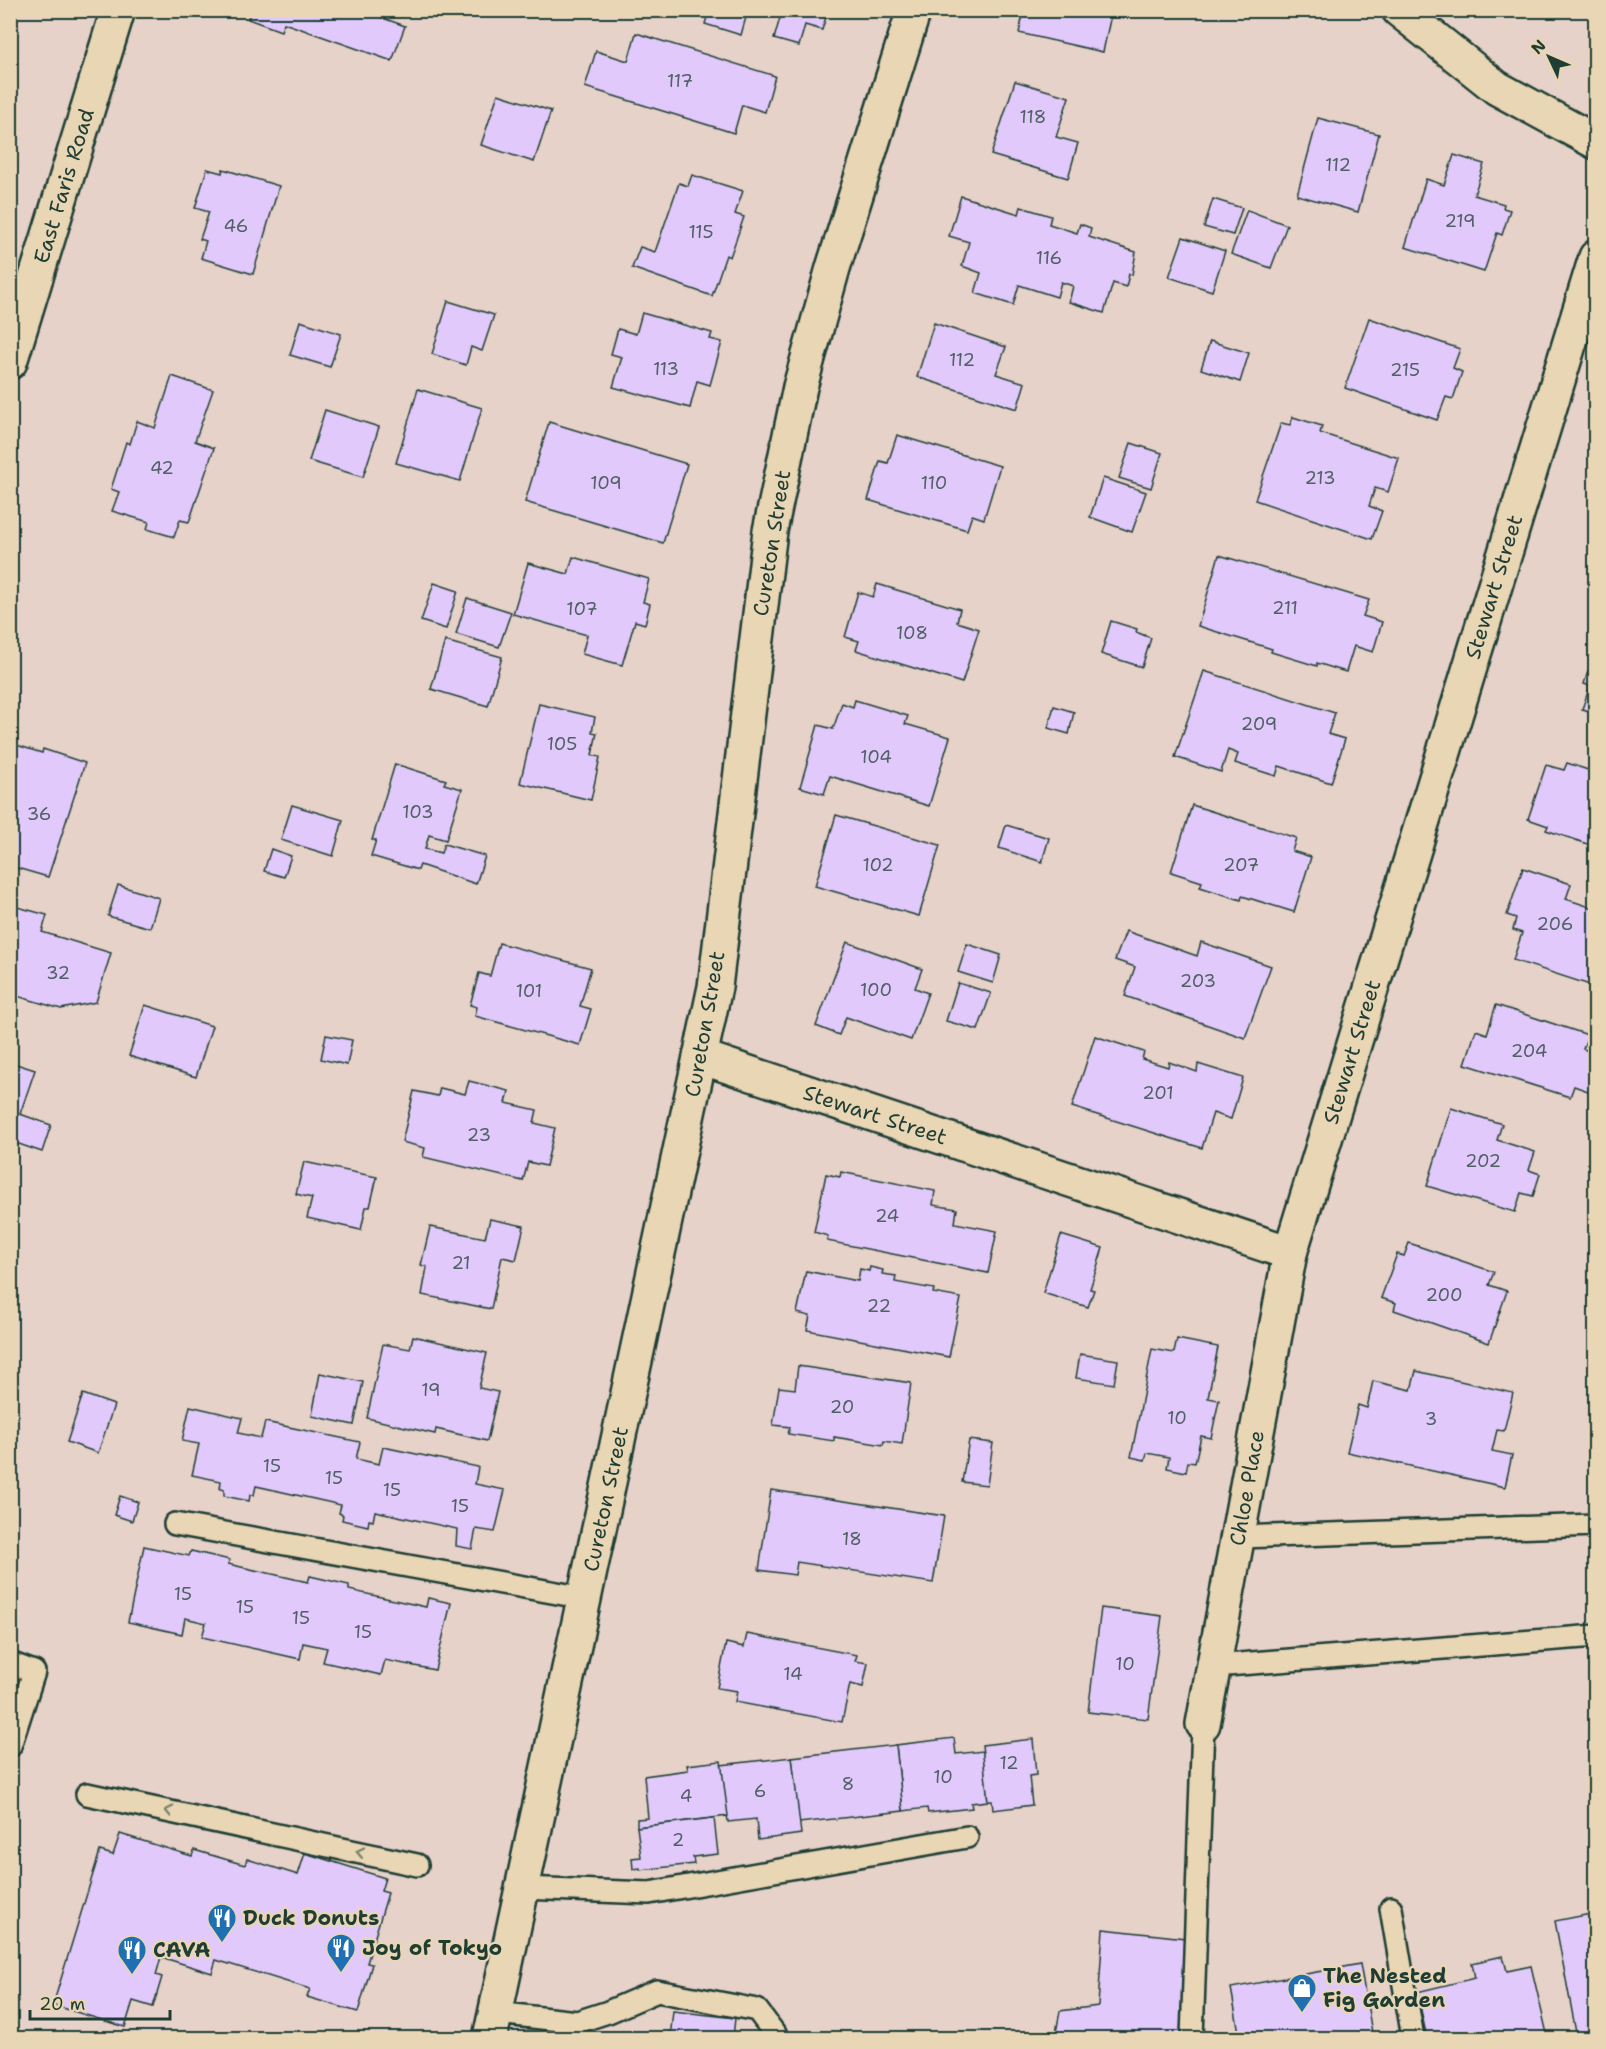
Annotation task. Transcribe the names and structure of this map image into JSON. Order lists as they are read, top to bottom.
{
  "streets": {
    "street": [
      "East Faris Road",
      "Cureton Street",
      "Stewart Street",
      "Chloe Place"
    ]
  },
  "crossings": [
    ["Cureton Street", "Stewart Street"],
    ["Stewart Street", "Chloe Place"]
  ],
  "places": {
    "restaurant": ["Duck Donuts", "Joy of Tokyo", "CAVA"],
    "shop": ["The Nested Fig Garden"]
  },
  "house_numbers": [
    "117",
    "118",
    "112",
    "219",
    "46",
    "115",
    "116",
    "112",
    "113",
    "215",
    "42",
    "213",
    "109",
    "110",
    "211",
    "107",
    "108",
    "209",
    "105",
    "104",
    "103",
    "36",
    "102",
    "207",
    "206",
    "32",
    "203",
    "100",
    "101",
    "204",
    "201",
    "23",
    "202",
    "24",
    "21",
    "200",
    "22",
    "19",
    "20",
    "10",
    "3",
    "15",
    "15",
    "15",
    "15",
    "18",
    "15",
    "15",
    "15",
    "15",
    "10",
    "14",
    "12",
    "10",
    "8",
    "6",
    "4",
    "2"
  ],
  "scale_bar": "20 m",
  "north": "top left"
}
